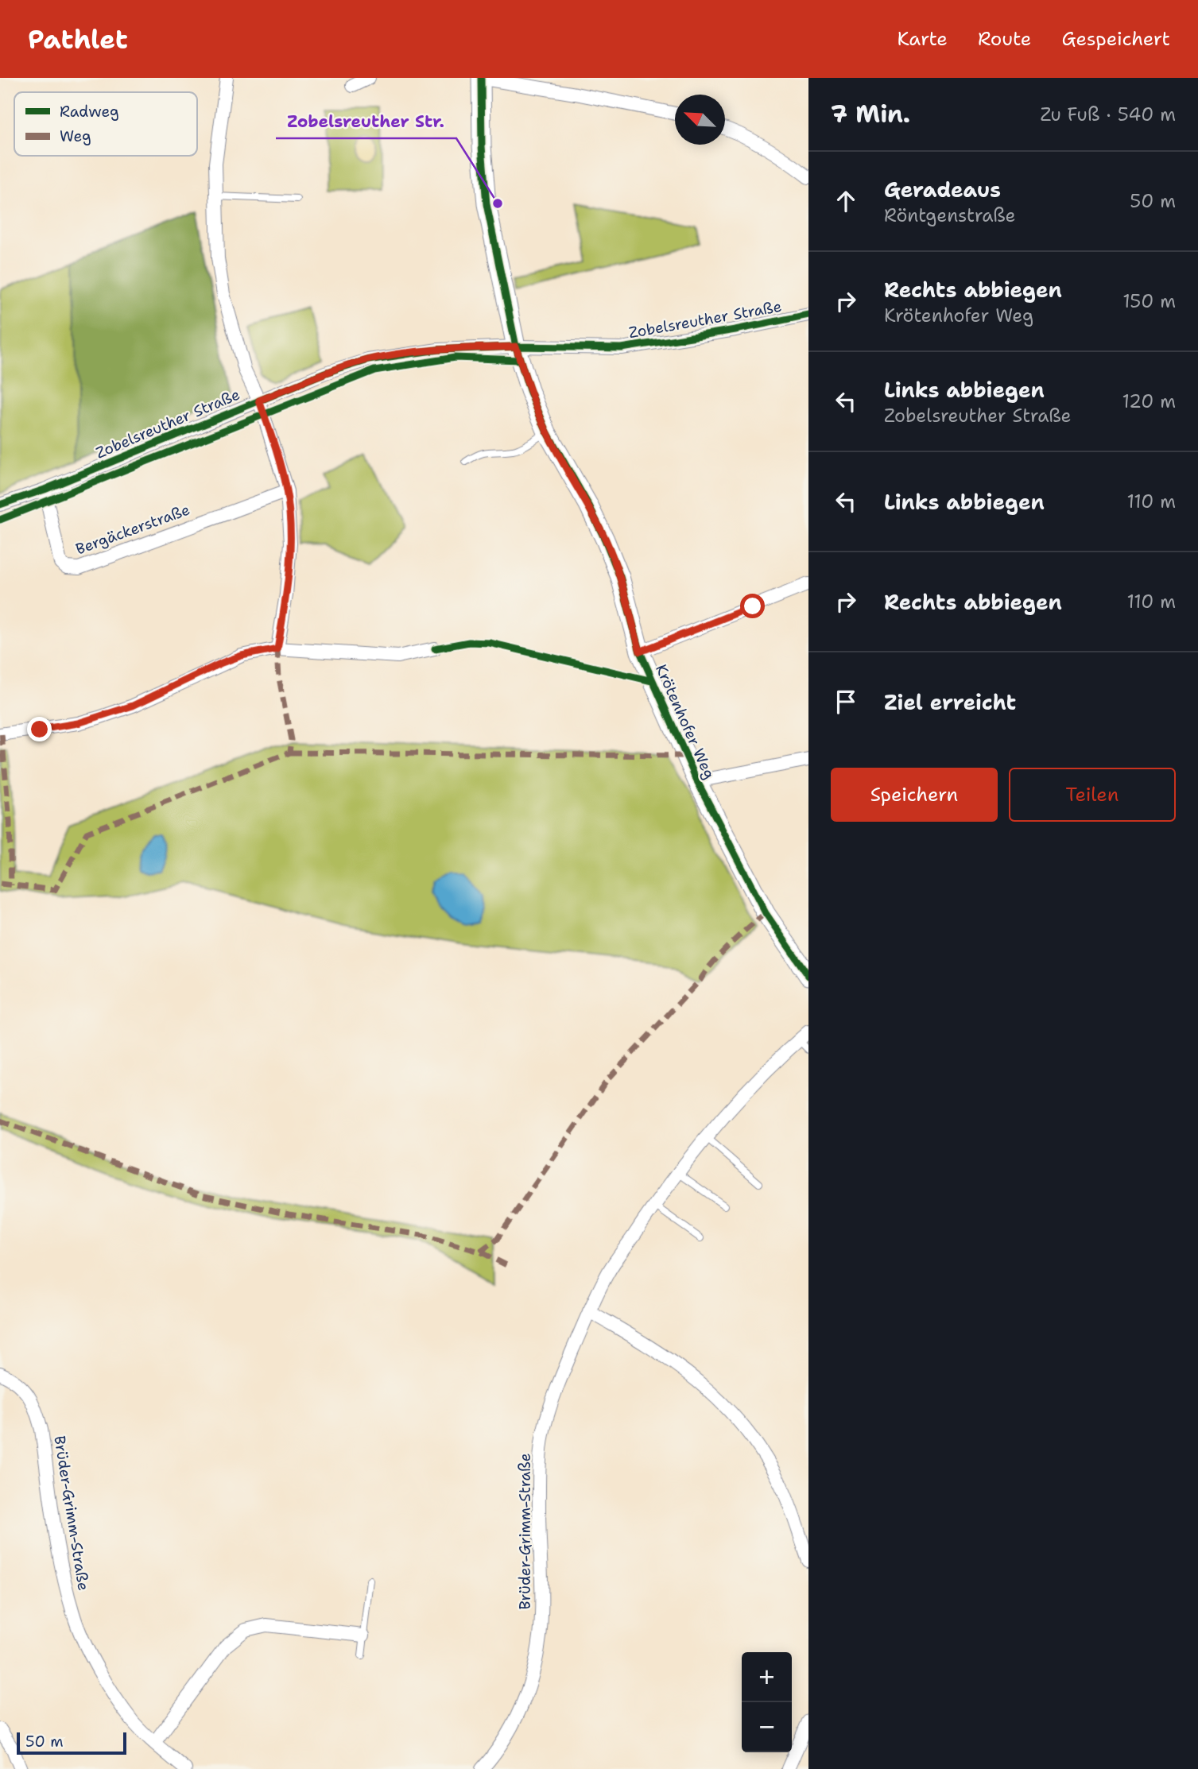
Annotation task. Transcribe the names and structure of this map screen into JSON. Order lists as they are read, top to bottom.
{
  "streets": {
    "street": [
      "Zobelsreuther Straße",
      "Bergäckerstraße",
      "Krötenhofer Weg",
      "Brüder-Grimm-Straße"
    ]
  },
  "crossings": [
    ["Zobelsreuther Straße", "Bergäckerstraße"],
    ["Zobelsreuther Straße", "Krötenhofer Weg"]
  ],
  "places": ["Zobelsreuther Str."],
  "legend": ["Radweg", "Weg"],
  "scale_bar": "50 m",
  "north": "top left",
  "page": {
    "header": "Pathlet",
    "nav": ["Karte", "Route", "Gespeichert"],
    "heading": ["7 Min.", "Zu Fuß · 540 m"],
    "list": [
      ["Geradeaus", "Röntgenstraße", "50 m"],
      ["Rechts abbiegen", "Krötenhofer Weg", "150 m"],
      ["Links abbiegen", "Zobelsreuther Straße", "120 m"],
      ["Links abbiegen", "110 m"],
      ["Rechts abbiegen", "110 m"],
      "Ziel erreicht"
    ],
    "buttons": ["Speichern", "Teilen"],
    "map_buttons": ["+", "−"],
    "scale": "50 m"
  }
}
